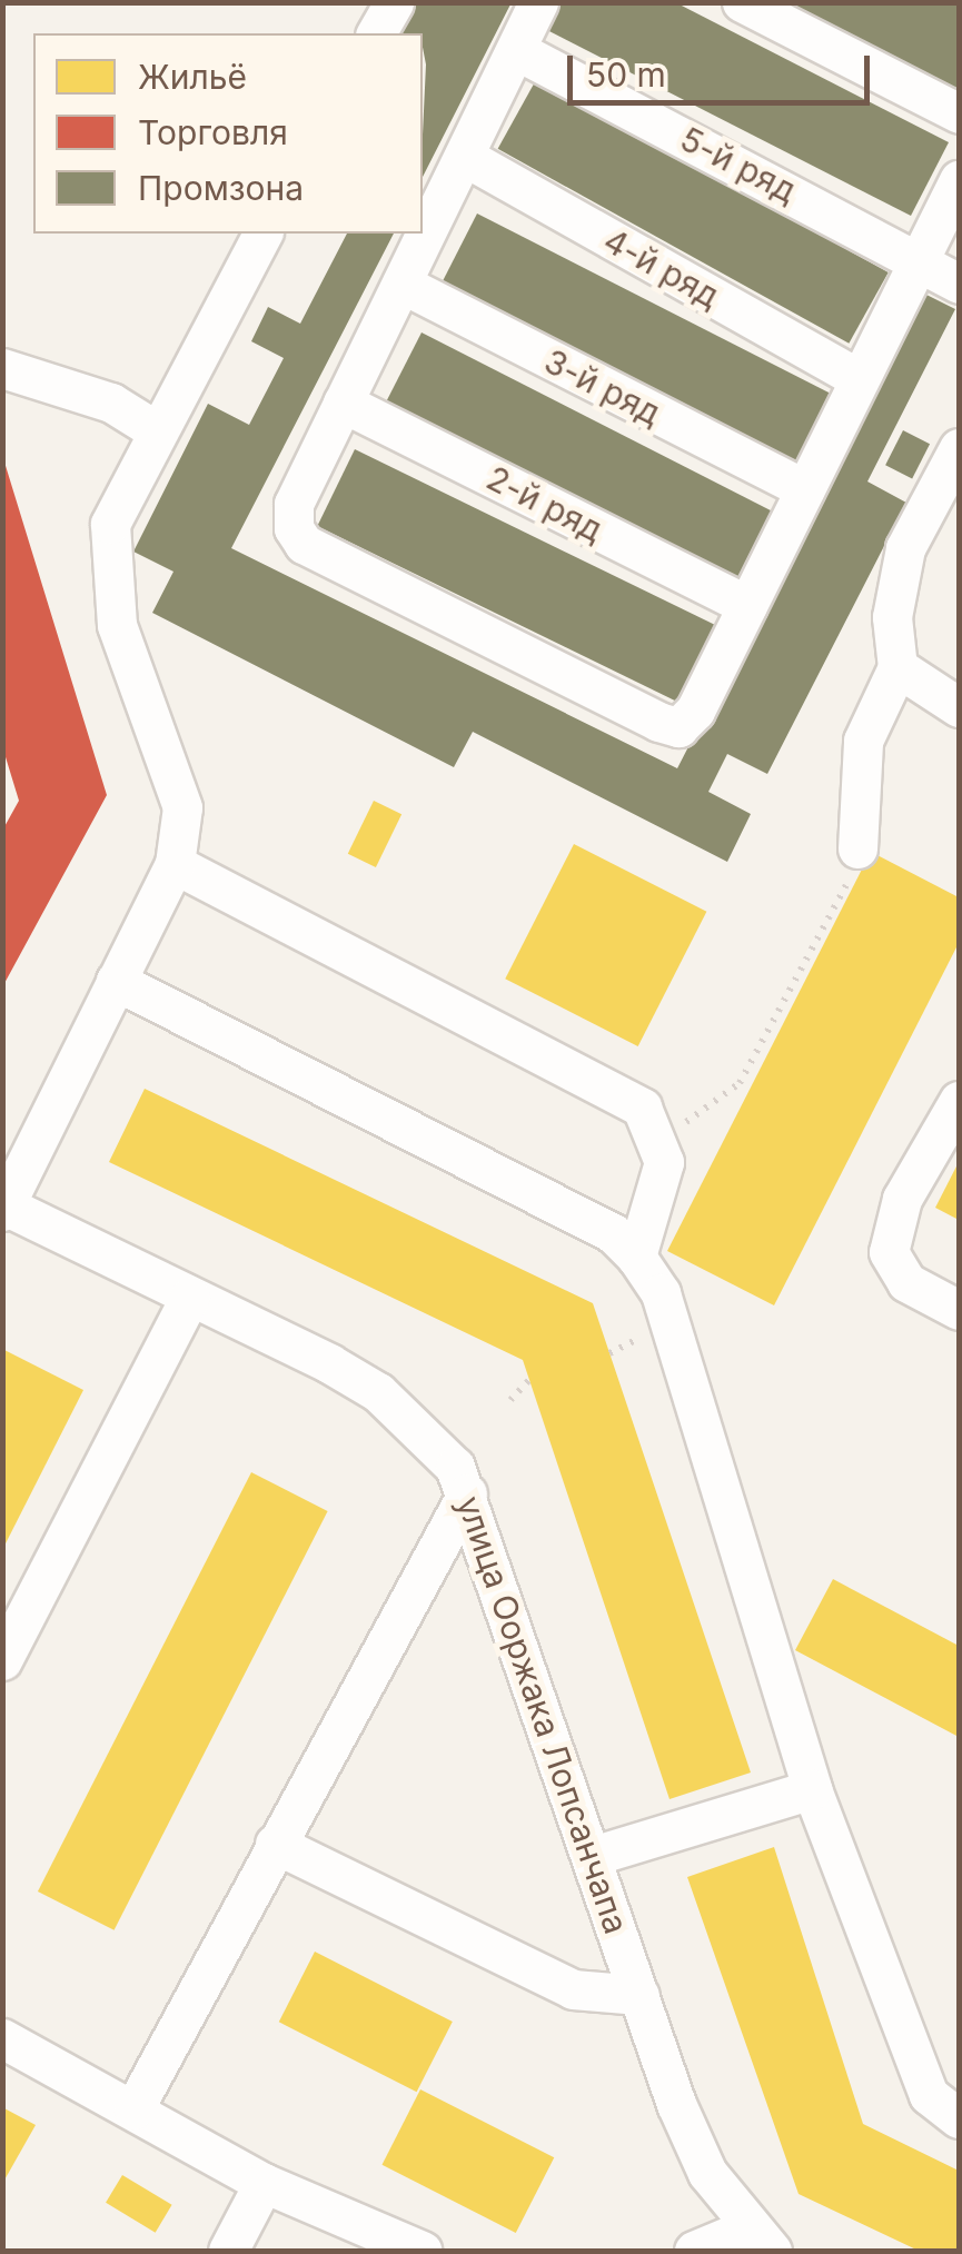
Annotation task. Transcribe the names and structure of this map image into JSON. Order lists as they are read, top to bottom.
{
  "streets": {
    "street": [
      "5-й ряд",
      "4-й ряд",
      "3-й ряд",
      "2-й ряд",
      "улица Ооржака Лопсанчапа"
    ]
  },
  "legend": ["Жильё", "Торговля", "Промзона"],
  "scale_bar": "50 m"
}
